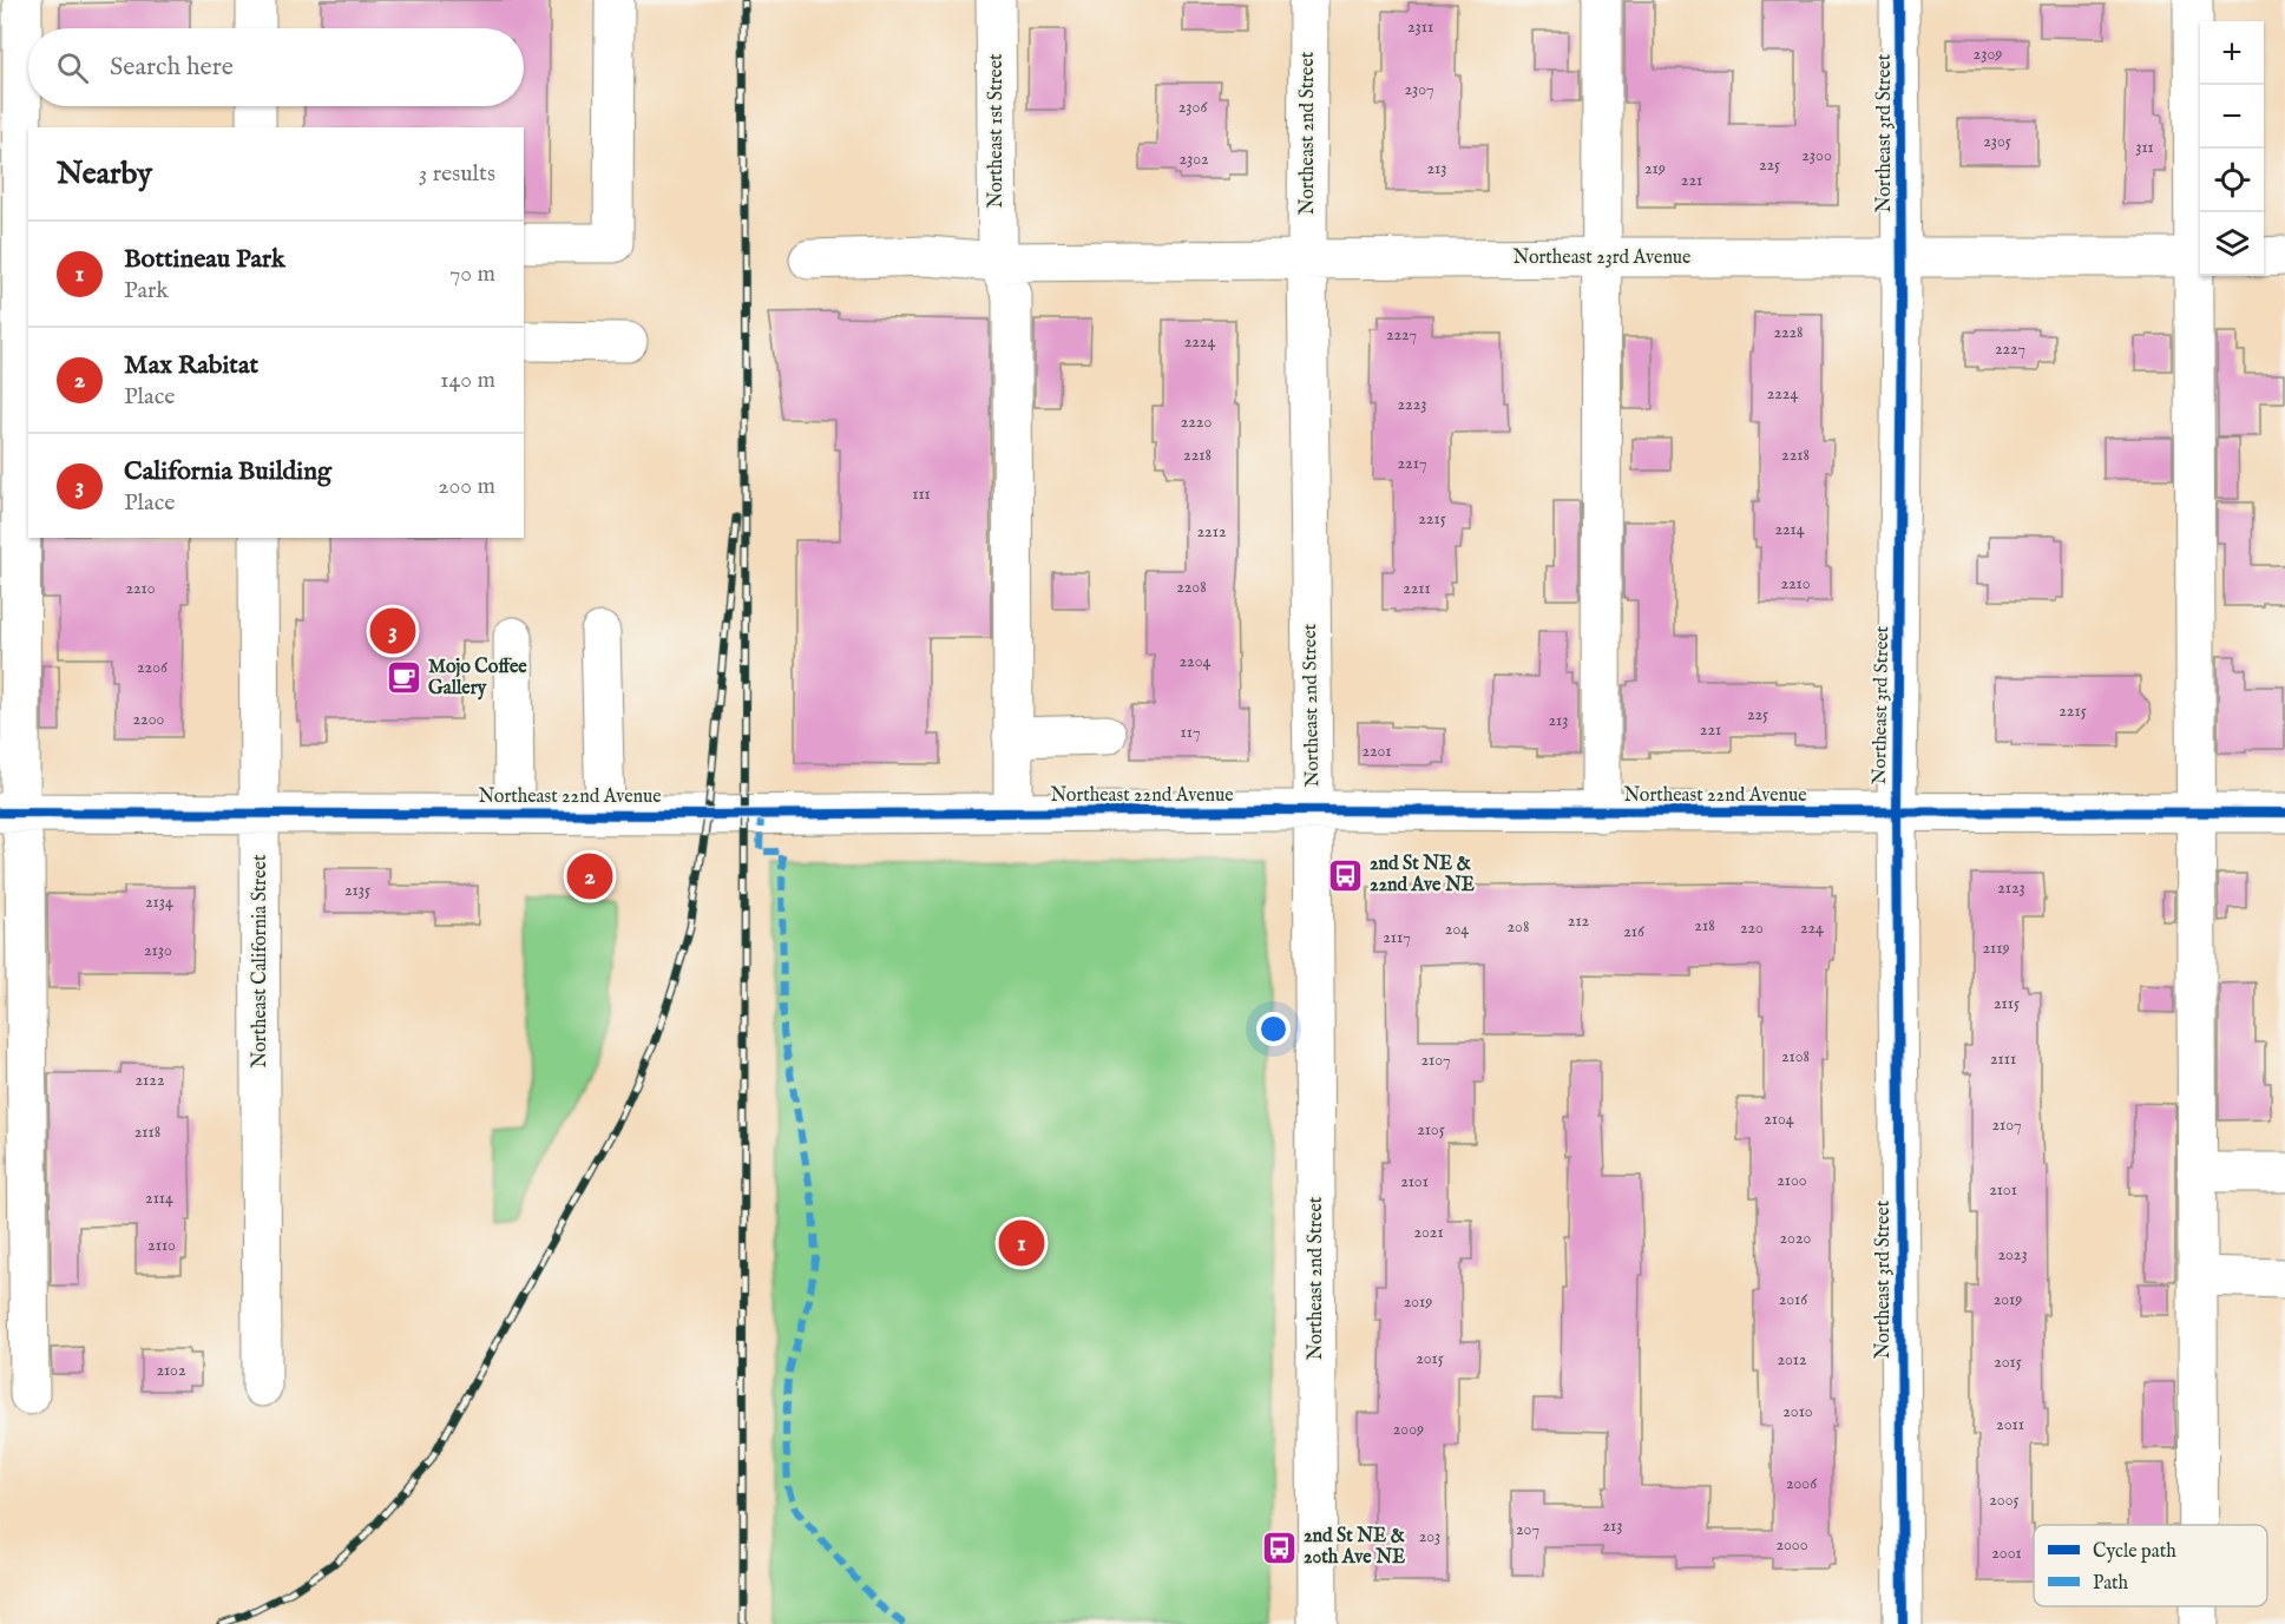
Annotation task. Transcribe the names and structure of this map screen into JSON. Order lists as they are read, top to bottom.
{
  "streets": {
    "street": [
      "Northeast 1st Street",
      "Northeast 2nd Street",
      "Northeast 3rd Street",
      "Northeast 23rd Avenue",
      "Northeast 22nd Avenue",
      "Northeast California Street"
    ]
  },
  "crossings": [
    ["Northeast 1st Street", "Northeast 23rd Avenue"],
    ["Northeast 2nd Street", "Northeast 23rd Avenue"],
    ["Northeast 2nd Street", "Northeast 22nd Avenue"],
    ["Northeast 3rd Street", "Northeast 23rd Avenue"],
    ["Northeast 3rd Street", "Northeast 22nd Avenue"],
    ["Northeast 22nd Avenue", "Northeast California Street"]
  ],
  "places": {
    "cafe": ["Mojo Coffee Gallery"],
    "bus stop": ["2nd St NE & 22nd Ave NE", "2nd St NE & 20th Ave NE"]
  },
  "house_numbers": [
    "2311",
    "2309",
    "2307",
    "2306",
    "2305",
    "311",
    "2300",
    "2302",
    "225",
    "213",
    "219",
    "221",
    "2228",
    "2227",
    "2224",
    "2227",
    "2224",
    "2223",
    "2220",
    "2218",
    "2218",
    "2217",
    "111",
    "2215",
    "2214",
    "2212",
    "2210",
    "2208",
    "2210",
    "2211",
    "2204",
    "2206",
    "2215",
    "225",
    "2200",
    "213",
    "221",
    "117",
    "2201",
    "2123",
    "2135",
    "2134",
    "212",
    "218",
    "208",
    "220",
    "224",
    "204",
    "216",
    "2117",
    "2119",
    "2130",
    "2115",
    "2108",
    "2111",
    "2107",
    "2122",
    "2104",
    "2107",
    "2105",
    "2118",
    "2100",
    "2101",
    "2101",
    "2114",
    "2021",
    "2020",
    "2110",
    "2023",
    "2016",
    "2019",
    "2019",
    "2015",
    "2012",
    "2015",
    "2102",
    "2010",
    "2011",
    "2009",
    "2006",
    "2005",
    "213",
    "207",
    "203",
    "2000",
    "2001"
  ],
  "legend": ["Cycle path", "Path"],
  "page": {
    "map_buttons": ["+", "−"],
    "search": "Search here",
    "heading": ["Nearby", "3 results"],
    "list": [
      {
        "mark": "1",
        "name": "Bottineau Park",
        "note": "Park",
        "value": "70 m"
      },
      {
        "mark": "2",
        "name": "Max Rabitat",
        "note": "Place",
        "value": "140 m"
      },
      {
        "mark": "3",
        "name": "California Building",
        "note": "Place",
        "value": "200 m"
      }
    ],
    "pins": ["3", "2", "1"]
  }
}
